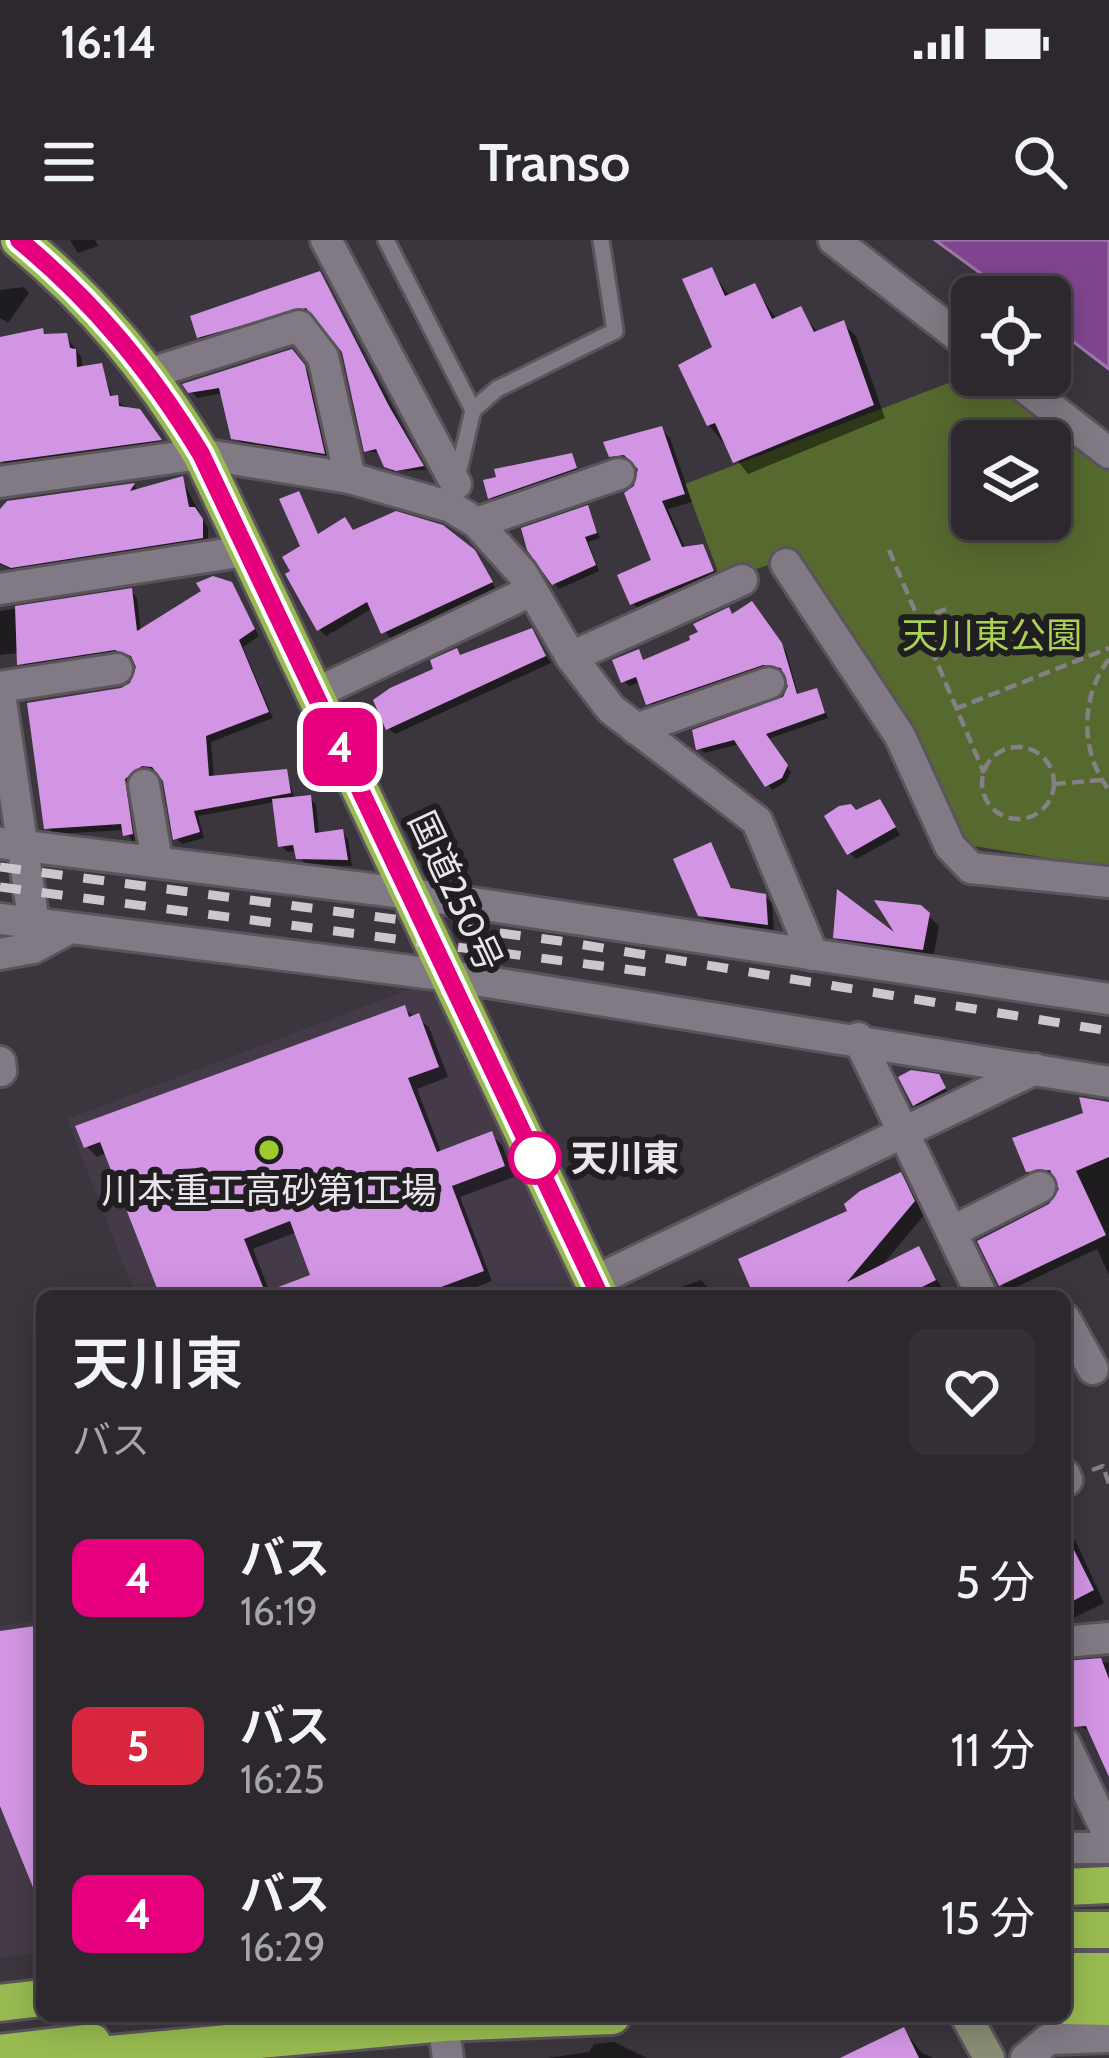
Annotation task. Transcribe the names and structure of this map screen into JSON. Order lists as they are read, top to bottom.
{
  "streets": {
    "highway": ["国道250号"]
  },
  "parks": ["天川東公園"],
  "places": ["川本重工高砂第1工場", "天川東"],
  "lines": ["bus line 4"],
  "page": {
    "status": "16:14",
    "header": "Transo",
    "on_map": "4",
    "heading": ["天川東", "バス"],
    "list": [
      {
        "mark": "4",
        "name": "バス",
        "note": "16:19",
        "value": "5 分"
      },
      {
        "mark": "5",
        "name": "バス",
        "note": "16:25",
        "value": "11 分"
      },
      {
        "mark": "4",
        "name": "バス",
        "note": "16:29",
        "value": "15 分"
      }
    ]
  }
}
